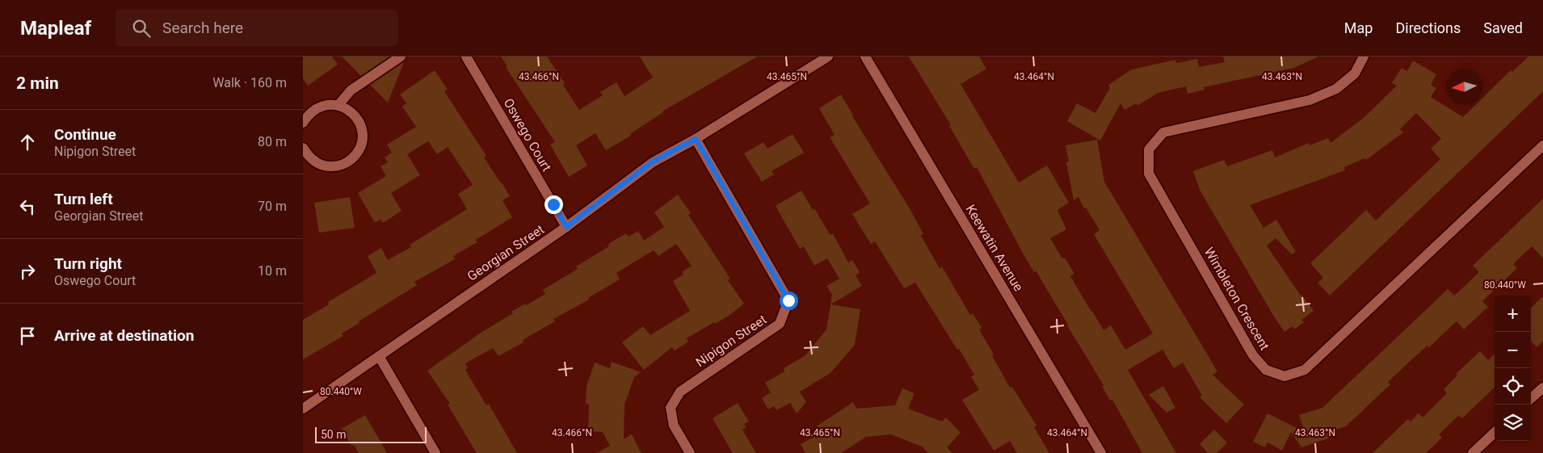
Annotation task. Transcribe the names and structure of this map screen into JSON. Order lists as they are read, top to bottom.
{
  "streets": {
    "street": [
      "Oswego Court",
      "Keewatin Avenue",
      "Georgian Street",
      "Wimbleton Crescent",
      "Nipigon Street"
    ]
  },
  "crossings": [
    ["Oswego Court", "Georgian Street"],
    ["Georgian Street", "Nipigon Street"]
  ],
  "scale_bar": "50 m",
  "north": "left",
  "page": {
    "header": "Mapleaf",
    "search": "Search here",
    "nav": ["Map", "Directions", "Saved"],
    "heading": ["2 min", "Walk · 160 m"],
    "list": [
      ["Continue", "Nipigon Street", "80 m"],
      ["Turn left", "Georgian Street", "70 m"],
      ["Turn right", "Oswego Court", "10 m"],
      "Arrive at destination"
    ],
    "map_buttons": ["+", "−"],
    "scale": "50 m"
  },
  "coordinates": [
    "43.466°N",
    "43.465°N",
    "43.464°N",
    "43.463°N",
    "80.440°W"
  ]
}
